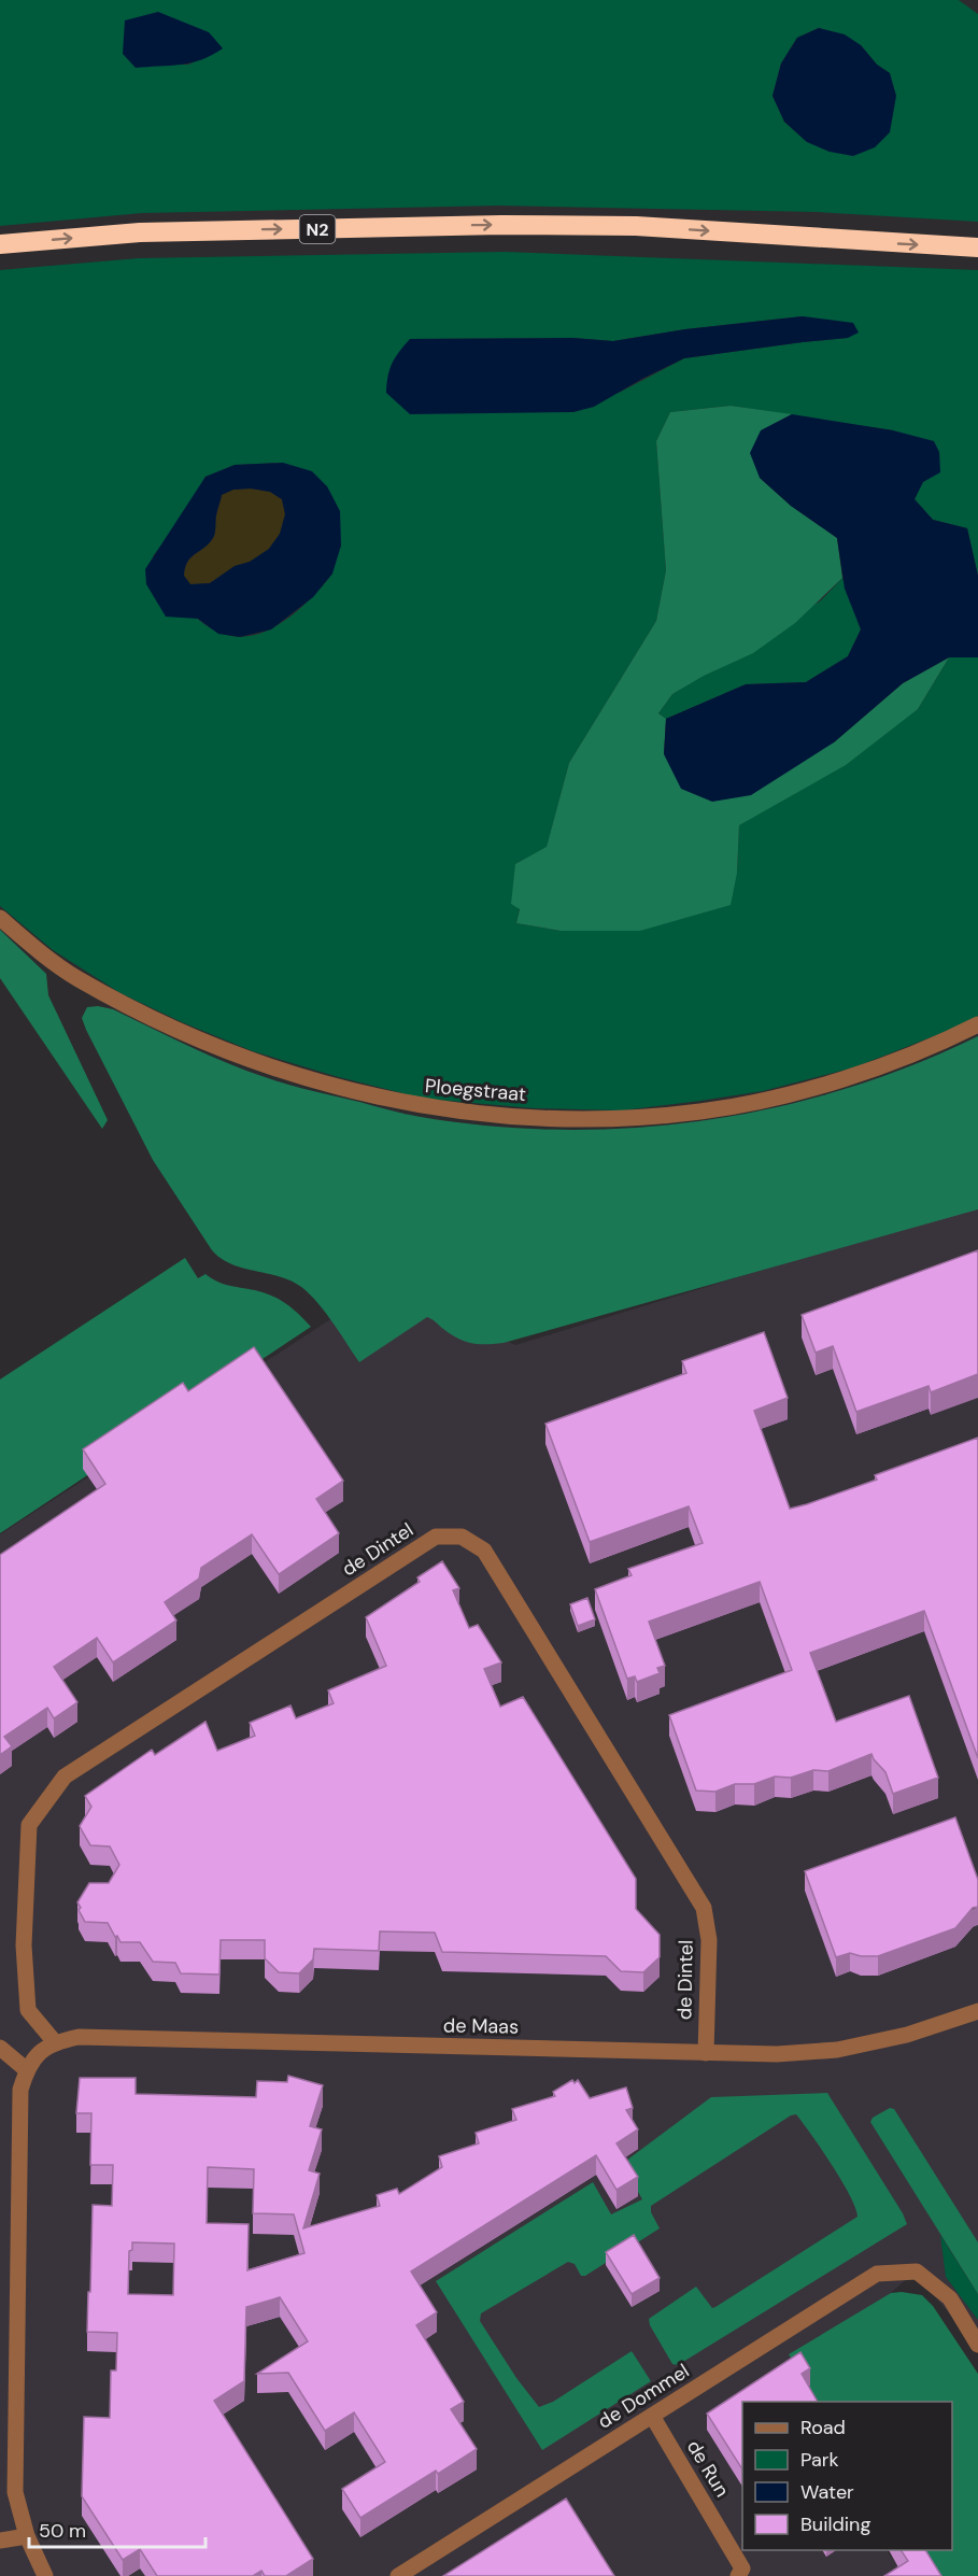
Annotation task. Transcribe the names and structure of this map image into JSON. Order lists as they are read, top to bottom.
{
  "streets": {
    "highway": ["N2"],
    "street": [
      "Ploegstraat",
      "de Dintel",
      "de Maas",
      "de Dommel",
      "de Run"
    ]
  },
  "crossings": [
    ["de Dintel", "de Maas"],
    ["de Dommel", "de Run"]
  ],
  "legend": [
    "Road",
    "Park",
    "Water",
    "Building"
  ],
  "scale_bar": "50 m"
}
